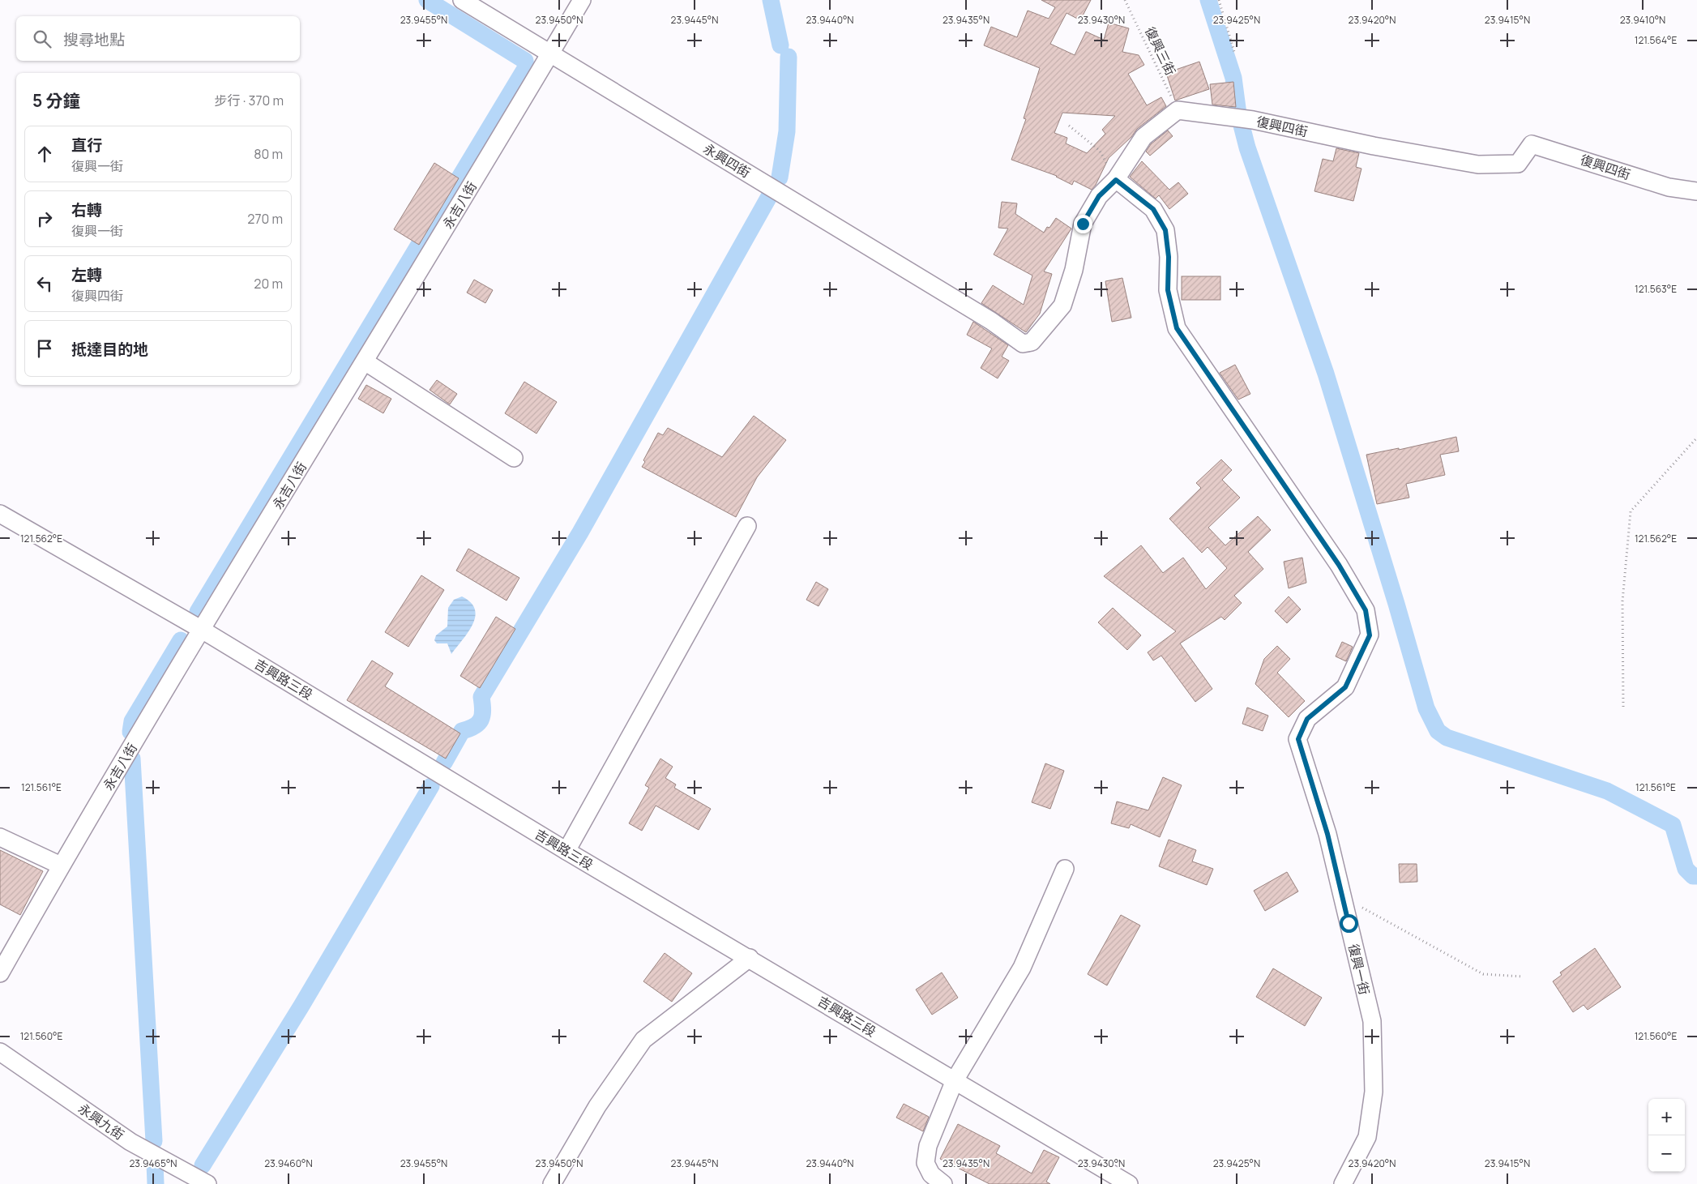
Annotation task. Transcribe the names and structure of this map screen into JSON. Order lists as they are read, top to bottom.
{
  "streets": {
    "street": [
      "復興四街",
      "永興四街",
      "永吉八街",
      "吉興路三段",
      "復興一街",
      "永興九街"
    ],
    "path": ["復興三街"]
  },
  "crossings": [
    ["復興三街", "復興四街"],
    ["永興四街", "永吉八街"],
    ["永興四街", "復興一街"],
    ["永吉八街", "吉興路三段"]
  ],
  "page": {
    "search": "搜尋地點",
    "heading": ["5 分鐘", "步行 · 370 m"],
    "list": [
      ["直行", "復興一街", "80 m"],
      ["右轉", "復興一街", "270 m"],
      ["左轉", "復興四街", "20 m"],
      "抵達目的地"
    ],
    "map_buttons": ["+", "−"]
  },
  "coordinates": [
    "23.9455°N",
    "23.9450°N",
    "23.9445°N",
    "23.9440°N",
    "23.9435°N",
    "23.9430°N",
    "23.9425°N",
    "23.9420°N",
    "23.9415°N",
    "23.9410°N",
    "121.564°E",
    "121.563°E",
    "121.562°E",
    "121.561°E",
    "121.560°E",
    "23.9465°N",
    "23.9460°N"
  ]
}
